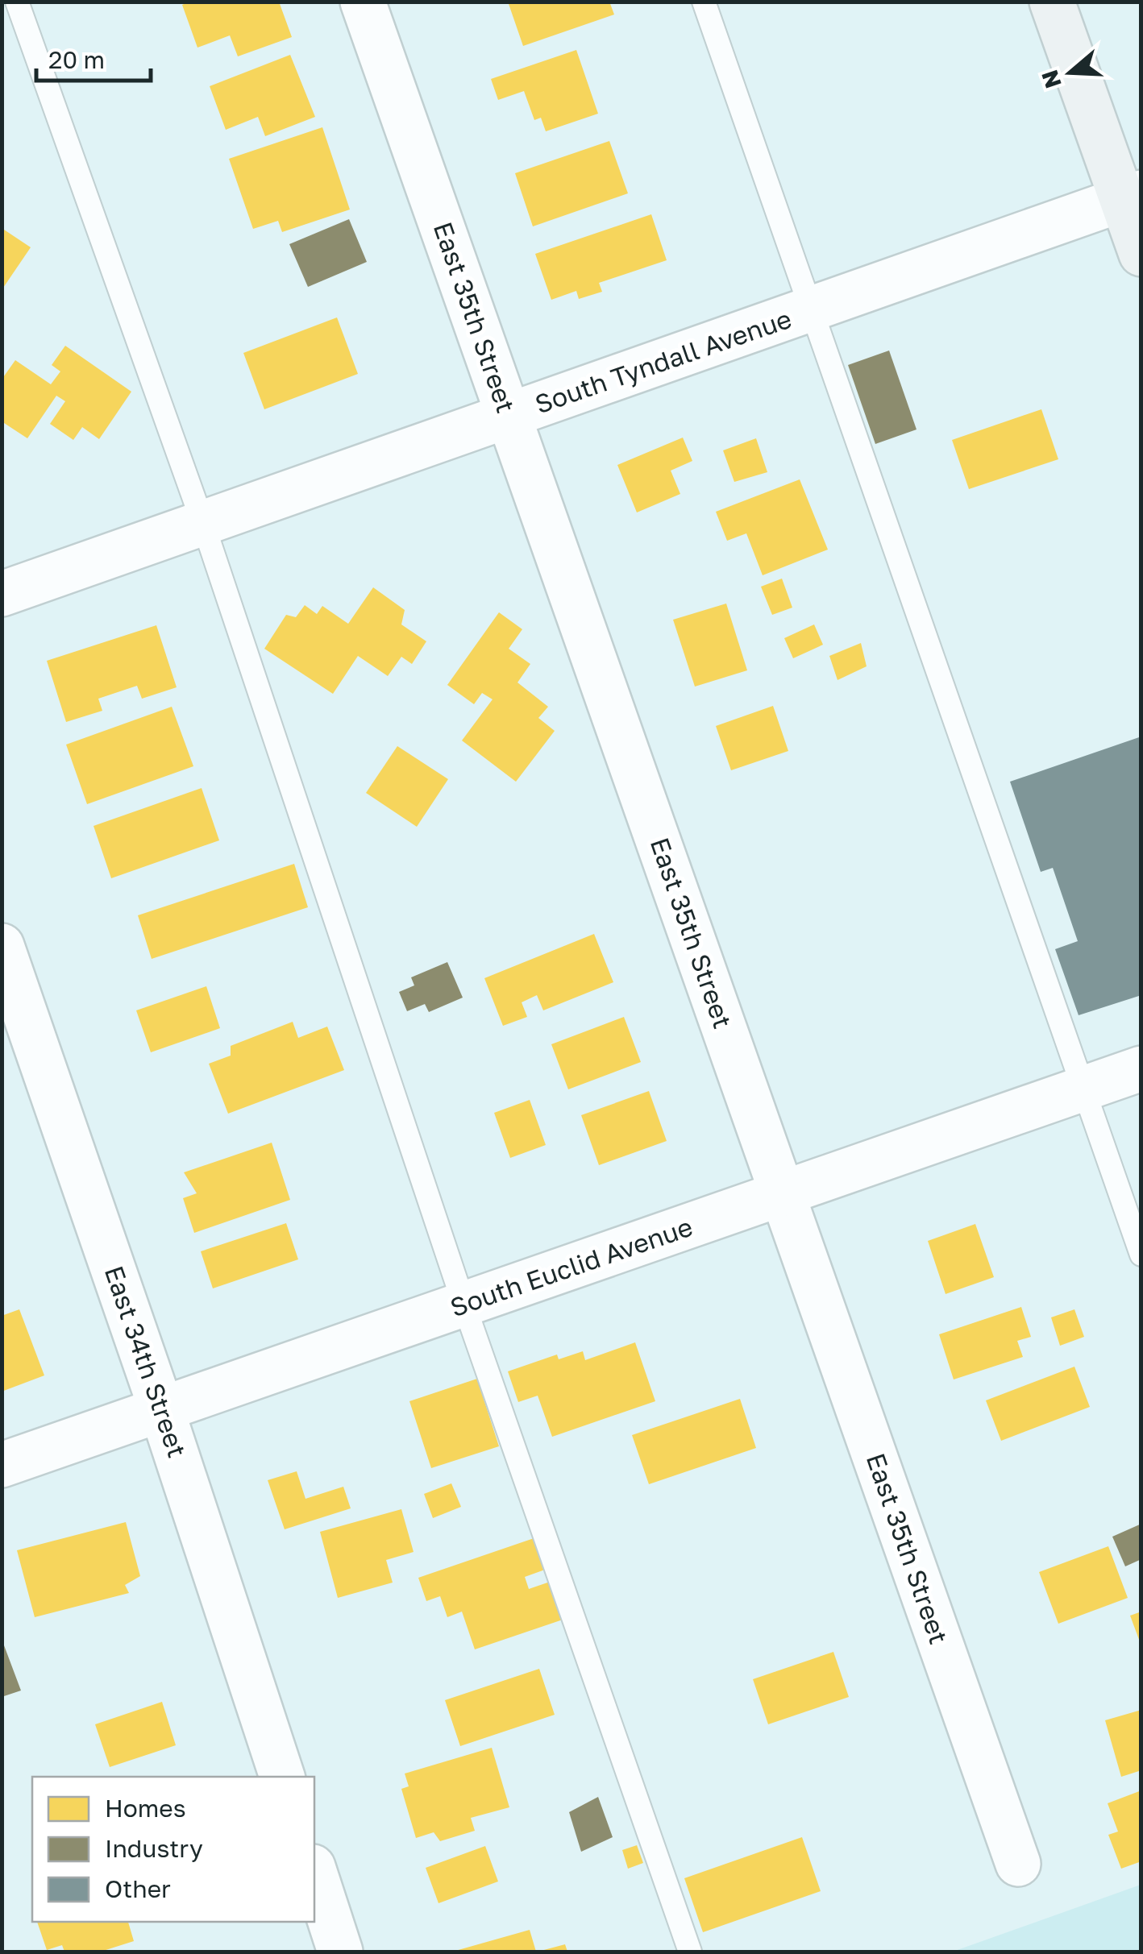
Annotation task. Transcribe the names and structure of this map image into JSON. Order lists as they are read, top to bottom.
{
  "streets": {
    "street": [
      "East 35th Street",
      "South Tyndall Avenue",
      "South Euclid Avenue",
      "East 34th Street"
    ]
  },
  "crossings": [
    ["East 35th Street", "South Tyndall Avenue"],
    ["East 35th Street", "South Euclid Avenue"],
    ["South Euclid Avenue", "East 34th Street"]
  ],
  "legend": ["Homes", "Industry", "Other"],
  "scale_bar": "20 m",
  "north": "left"
}
